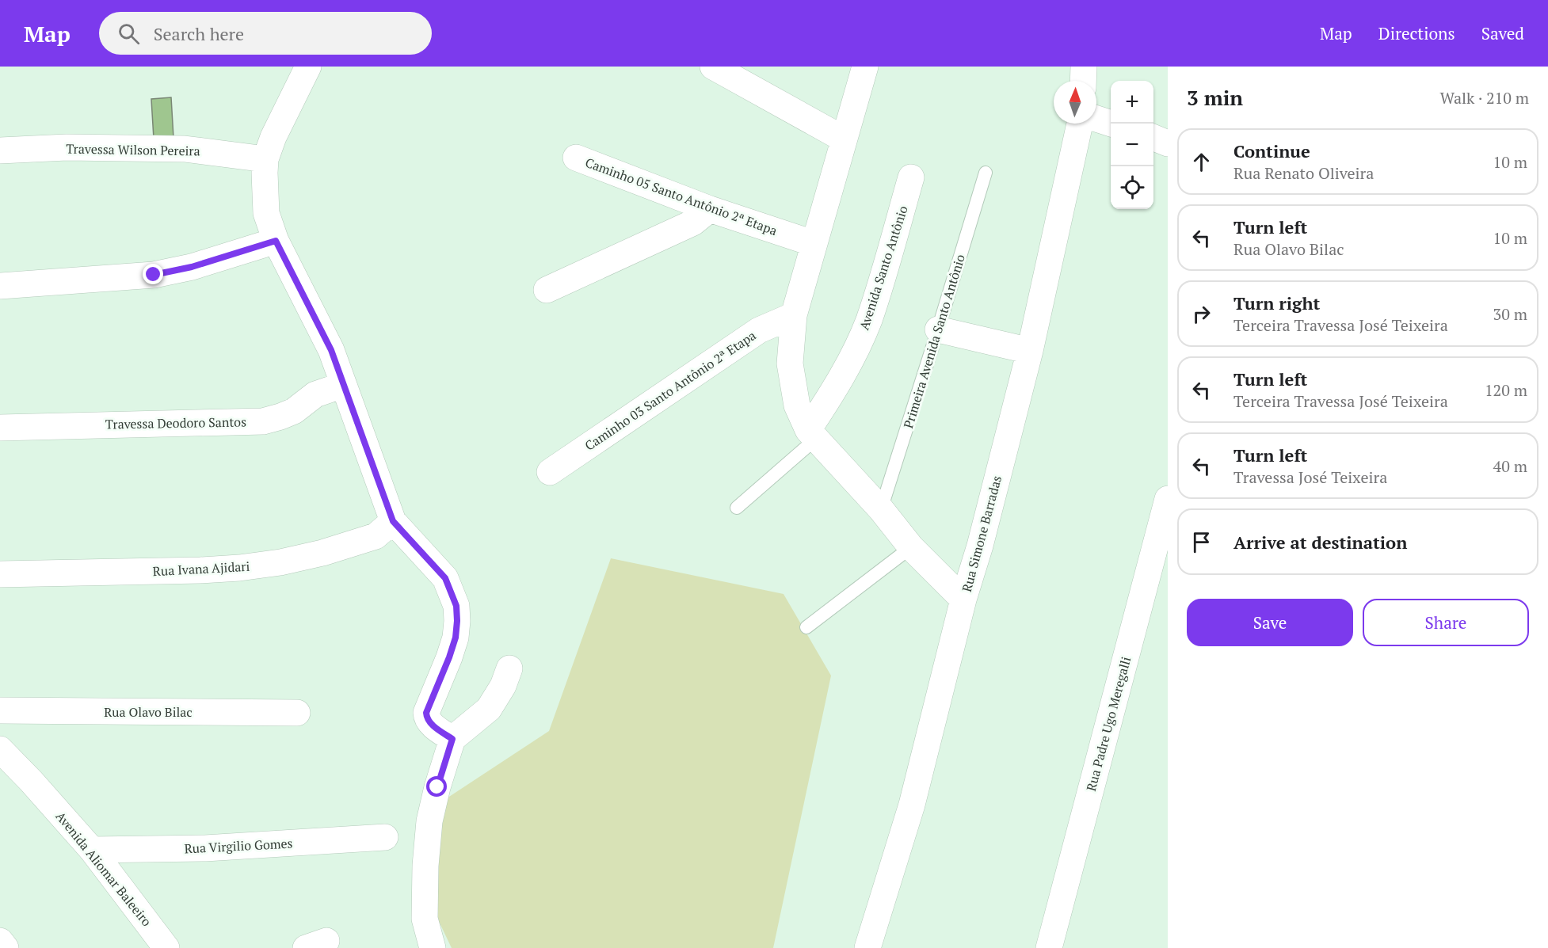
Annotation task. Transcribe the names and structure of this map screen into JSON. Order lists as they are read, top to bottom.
{
  "streets": {
    "street": [
      "Travessa Wilson Pereira",
      "Caminho 05 Santo Antônio 2ª Etapa",
      "Avenida Santo Antônio",
      "Caminho 03 Santo Antônio 2ª Etapa",
      "Travessa Deodoro Santos",
      "Rua Simone Barradas",
      "Rua Ivana Ajidari",
      "Rua Olavo Bilac",
      "Rua Padre Ugo Meregalli",
      "Rua Virgilio Gomes",
      "Avenida Aliomar Baleeiro"
    ],
    "lane": ["Primeira Avenida Santo Antônio"]
  },
  "crossings": [
    ["Rua Virgilio Gomes", "Avenida Aliomar Baleeiro"]
  ],
  "north": "top",
  "page": {
    "header": "Map",
    "search": "Search here",
    "nav": ["Map", "Directions", "Saved"],
    "heading": ["3 min", "Walk · 210 m"],
    "map_buttons": ["+", "−"],
    "list": [
      ["Continue", "Rua Renato Oliveira", "10 m"],
      ["Turn left", "Rua Olavo Bilac", "10 m"],
      ["Turn right", "Terceira Travessa José Teixeira", "30 m"],
      ["Turn left", "Terceira Travessa José Teixeira", "120 m"],
      ["Turn left", "Travessa José Teixeira", "40 m"],
      "Arrive at destination"
    ],
    "buttons": ["Save", "Share"]
  }
}
